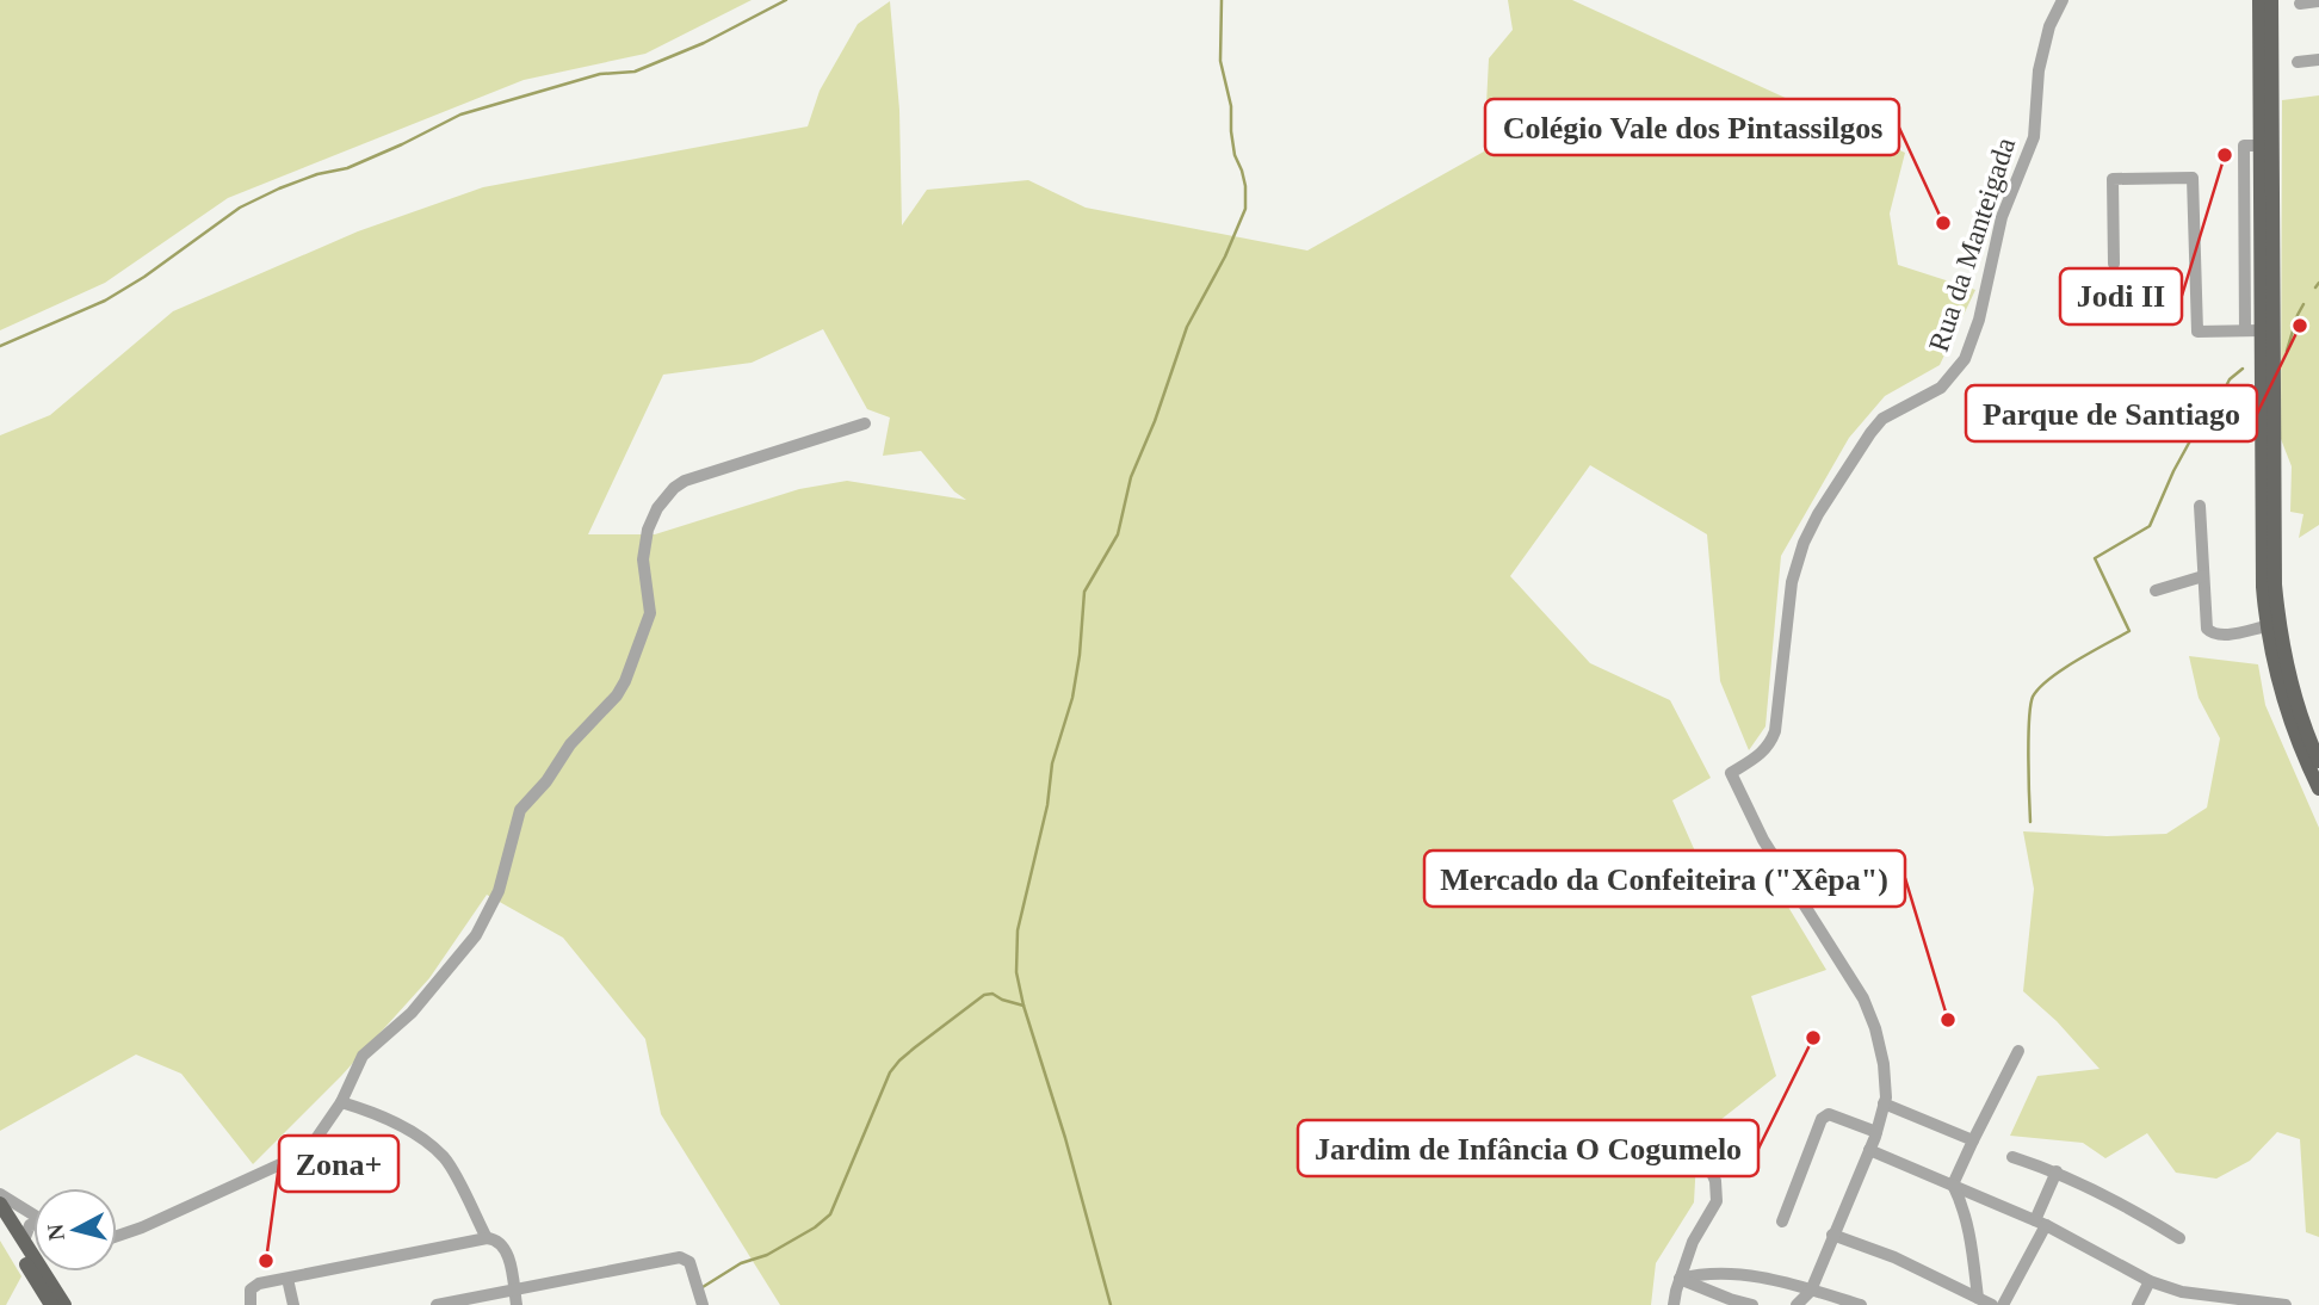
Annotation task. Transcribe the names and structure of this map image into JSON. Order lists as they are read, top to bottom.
{
  "streets": {
    "street": ["Rua da Manteigada"]
  },
  "places": [
    "Jodi II",
    "Colégio Vale dos Pintassilgos",
    "Parque de Santiago",
    "Mercado da Confeiteira (\"Xêpa\")",
    "Jardim de Infância O Cogumelo",
    "Zona+"
  ],
  "north": "left"
}
